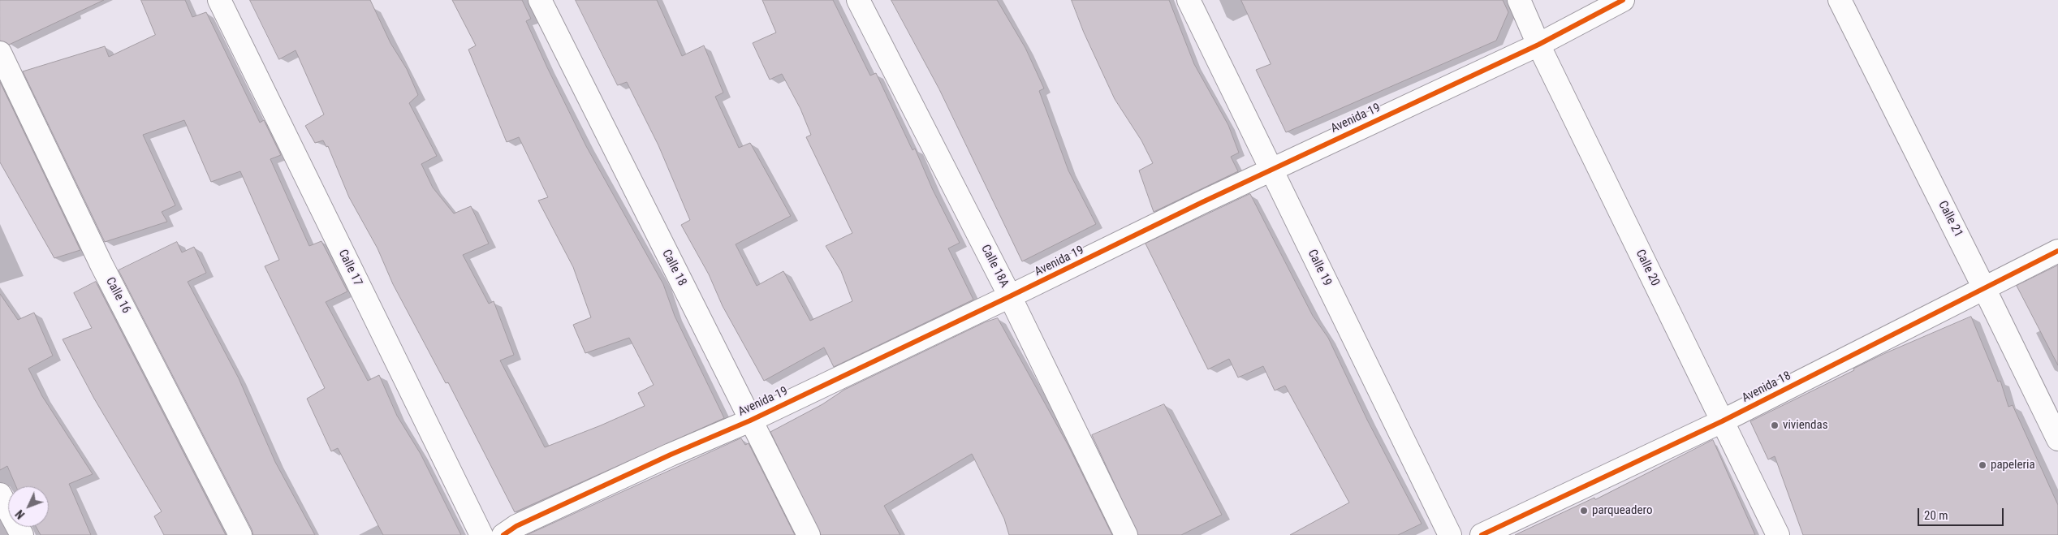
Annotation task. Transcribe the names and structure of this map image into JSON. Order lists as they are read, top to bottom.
{
  "streets": {
    "street": [
      "Avenida 19",
      "Calle 21",
      "Calle 18A",
      "Calle 17",
      "Calle 18",
      "Calle 19",
      "Calle 20",
      "Calle 16",
      "Avenida 18"
    ]
  },
  "crossings": [
    ["Avenida 19", "Calle 18A"],
    ["Avenida 19", "Calle 18"],
    ["Avenida 19", "Calle 19"],
    ["Avenida 19", "Calle 20"],
    ["Calle 21", "Avenida 18"],
    ["Calle 20", "Avenida 18"]
  ],
  "places": ["viviendas", "papeleria", "parqueadero"],
  "scale_bar": "20 m",
  "north": "bottom left"
}
